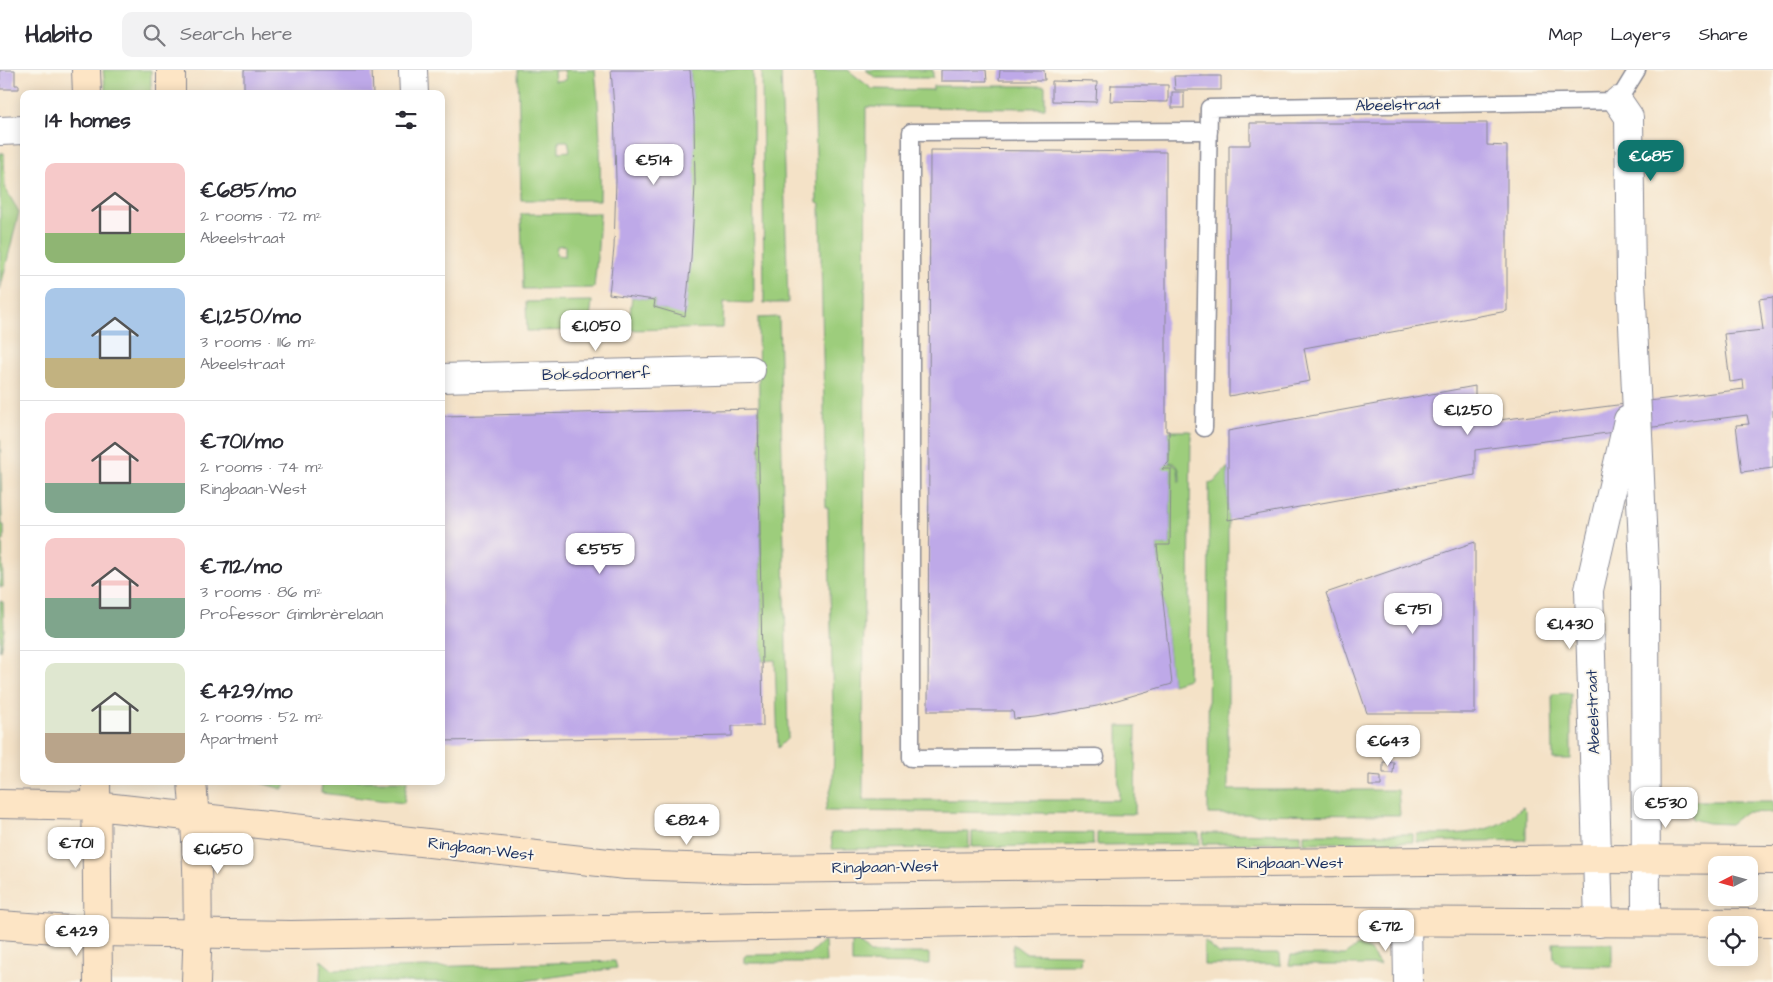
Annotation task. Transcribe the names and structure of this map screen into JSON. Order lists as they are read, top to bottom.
{
  "streets": {
    "main road": ["Ringbaan-West"],
    "street": ["Abeelstraat", "Boksdoornerf"]
  },
  "crossings": [
    ["Abeelstraat", "Ringbaan-West"]
  ],
  "north": "left",
  "page": {
    "header": "Habito",
    "search": "Search here",
    "nav": ["Map", "Layers", "Share"],
    "heading": "14 homes",
    "price": [
      "€685",
      "€514",
      "€1,050",
      "€1,250",
      "€555",
      "€751",
      "€1,430",
      "€643",
      "€530",
      "€824",
      "€701",
      "€1,650",
      "€712",
      "€429"
    ],
    "list": [
      {
        "name": "€685/mo",
        "note": "2 rooms · 72 m² · Abeelstraat"
      },
      {
        "name": "€1,250/mo",
        "note": "3 rooms · 116 m² · Abeelstraat"
      },
      {
        "name": "€701/mo",
        "note": "2 rooms · 74 m² · Ringbaan-West"
      },
      {
        "name": "€712/mo",
        "note": "3 rooms · 86 m² · Professor Gimbrèrelaan"
      },
      {
        "name": "€429/mo",
        "note": "2 rooms · 52 m² · Apartment"
      }
    ]
  }
}
